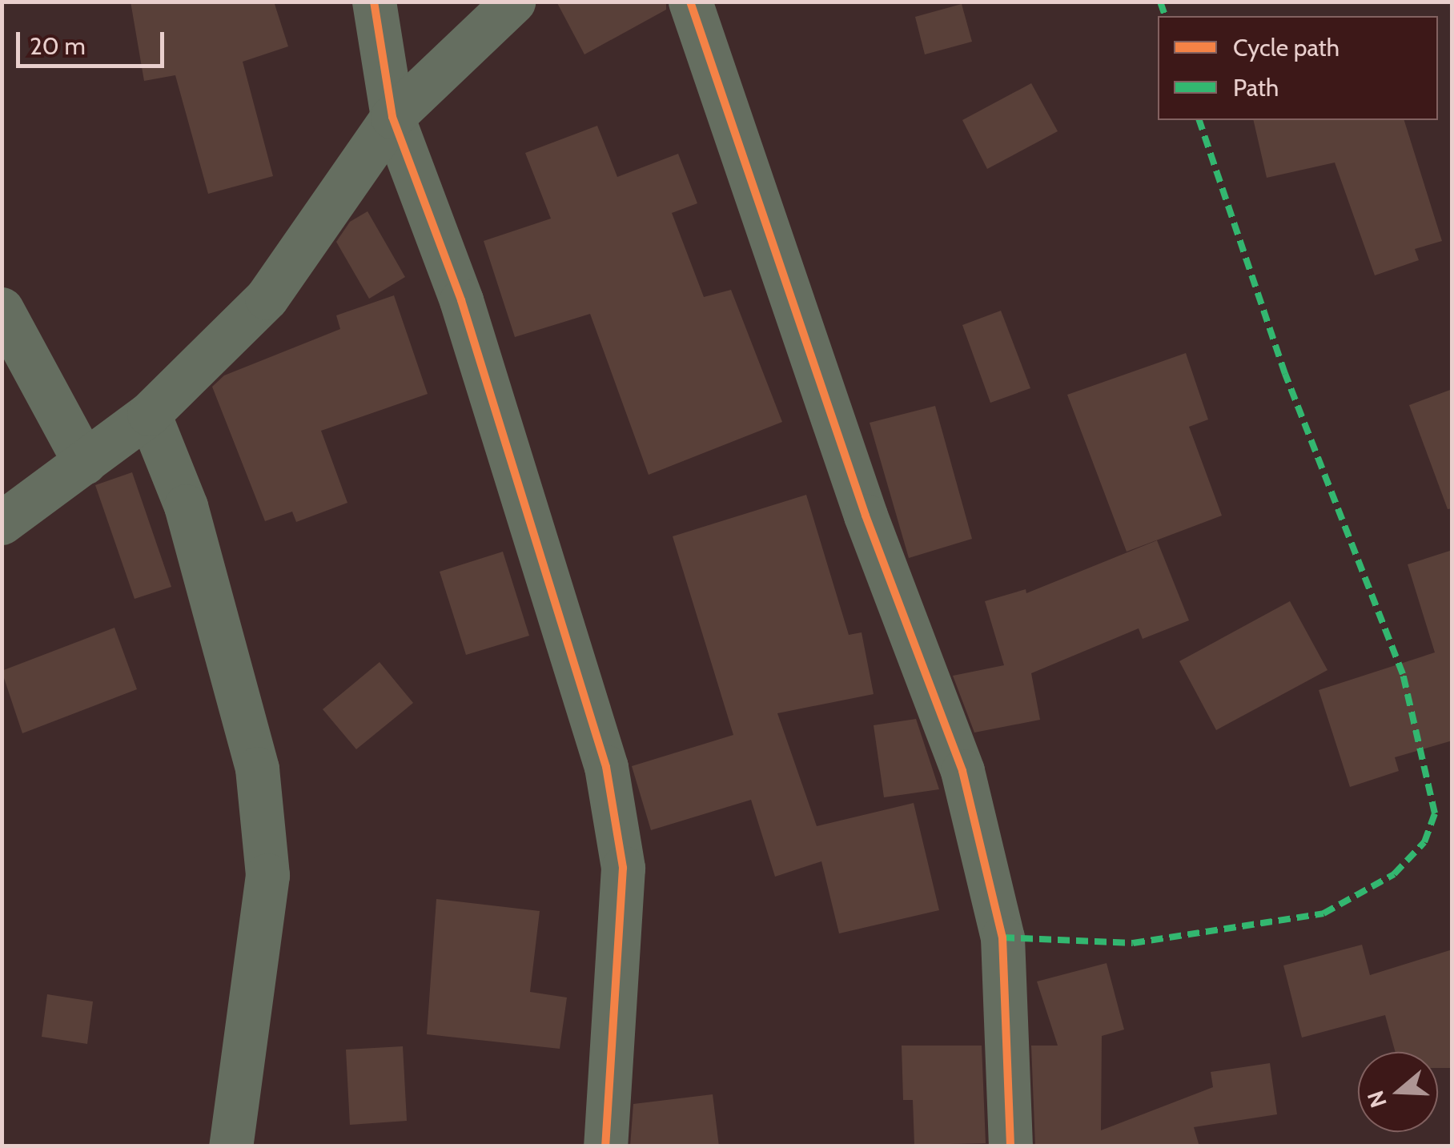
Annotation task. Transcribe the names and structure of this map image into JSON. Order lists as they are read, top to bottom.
{
  "legend": ["Cycle path", "Path"],
  "scale_bar": "20 m",
  "north": "left"
}
